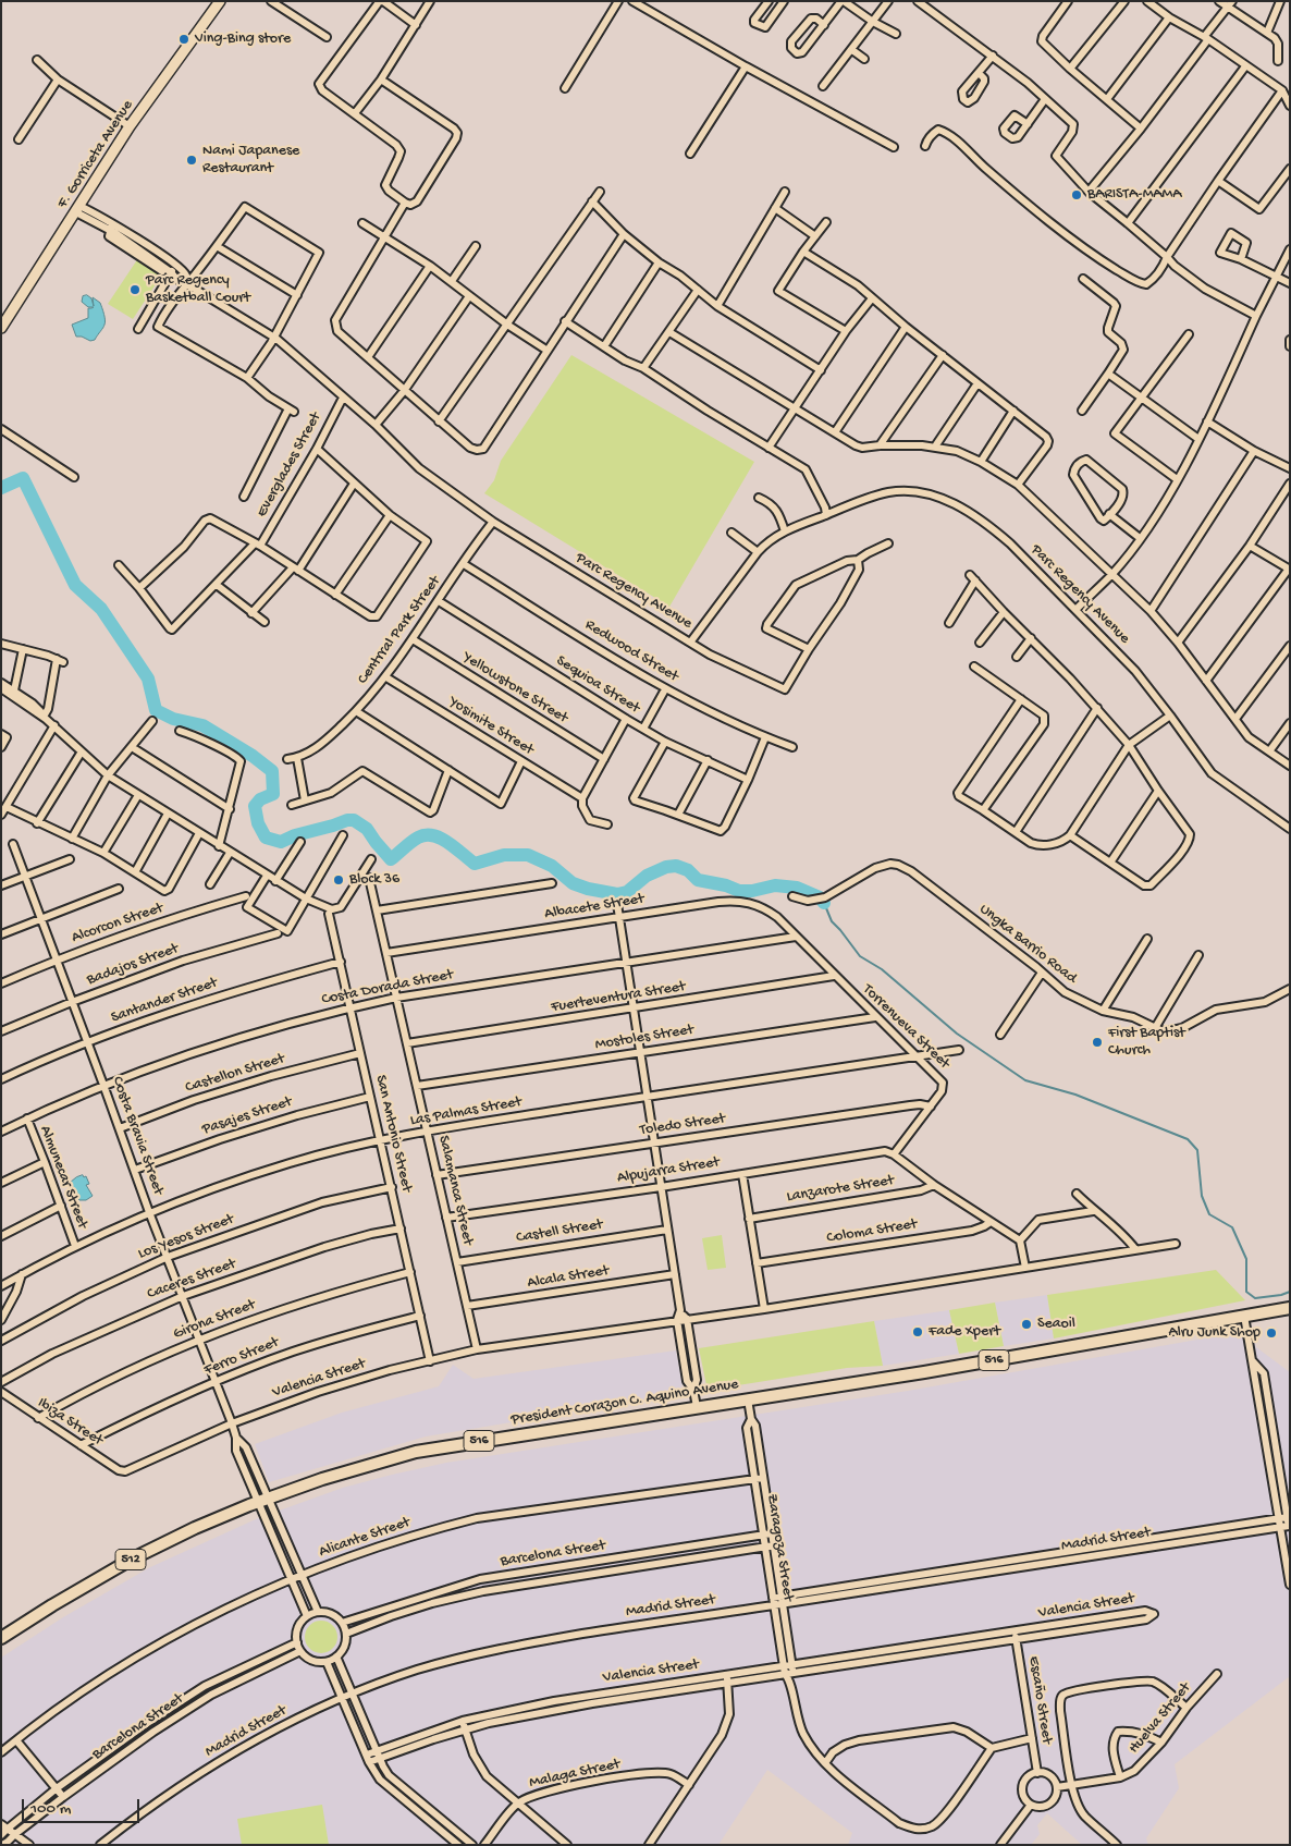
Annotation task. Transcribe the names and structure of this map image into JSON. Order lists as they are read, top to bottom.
{
  "streets": {
    "main road": [
      "F. Gorriceta Avenue",
      "516",
      "President Corazon C. Aquino Avenue",
      "512"
    ],
    "street": [
      "Everglades Street",
      "Parc Regency Avenue",
      "Centrral Park Street",
      "Redwood Street",
      "Sequioa Street",
      "Yellowstone Street",
      "Yosimite Street",
      "Albacete Street",
      "Alcorcon Street",
      "Ungka Barrio Road",
      "Badajos Street",
      "Costa Dorada Street",
      "Fuerteventura Street",
      "Santander Street",
      "Torrenueva Street",
      "Mostoles Street",
      "Castellon Street",
      "Las Palmas Street",
      "Pasajes Street",
      "Toledo Street",
      "San Antonio Street",
      "Costa Bravia Street",
      "Alpujarra Street",
      "Almunecar Street",
      "Lanzarote Street",
      "Salamanca Street",
      "Castell Street",
      "Coloma Street",
      "Los Yesos Street",
      "Alcala Street",
      "Caceres Street",
      "Girona Street",
      "Ferro Street",
      "Valencia Street",
      "Ibiza Street",
      "Alicante Street",
      "Madrid Street",
      "Zaragoza Street",
      "Barcelona Street",
      "Escaño Street",
      "Huelva Street",
      "Malaga Street"
    ]
  },
  "crossings": [
    ["Everglades Street", "Parc Regency Avenue"],
    ["Parc Regency Avenue", "Centrral Park Street"],
    ["Centrral Park Street", "Redwood Street"],
    ["Centrral Park Street", "Sequioa Street"],
    ["Centrral Park Street", "Yellowstone Street"],
    ["Centrral Park Street", "Yosimite Street"],
    ["Albacete Street", "Costa Dorada Street"],
    ["Albacete Street", "Torrenueva Street"],
    ["Albacete Street", "Salamanca Street"],
    ["Alcorcon Street", "Costa Bravia Street"],
    ["Badajos Street", "Costa Bravia Street"],
    ["Costa Dorada Street", "Torrenueva Street"],
    ["Costa Dorada Street", "San Antonio Street"],
    ["Costa Dorada Street", "Costa Bravia Street"],
    ["Costa Dorada Street", "Almunecar Street"],
    ["Costa Dorada Street", "Salamanca Street"],
    ["Fuerteventura Street", "Torrenueva Street"],
    ["Fuerteventura Street", "Salamanca Street"],
    ["Santander Street", "San Antonio Street"],
    ["Santander Street", "Costa Bravia Street"],
    ["Torrenueva Street", "Mostoles Street"],
    ["Torrenueva Street", "Las Palmas Street"],
    ["Torrenueva Street", "Toledo Street"],
    ["Torrenueva Street", "Alpujarra Street"],
    ["Mostoles Street", "Salamanca Street"],
    ["Castellon Street", "San Antonio Street"],
    ["Castellon Street", "Costa Bravia Street"],
    ["Las Palmas Street", "San Antonio Street"],
    ["Las Palmas Street", "Costa Bravia Street"],
    ["Las Palmas Street", "Almunecar Street"],
    ["Las Palmas Street", "Salamanca Street"],
    ["Pasajes Street", "San Antonio Street"],
    ["Pasajes Street", "Costa Bravia Street"],
    ["Toledo Street", "Salamanca Street"],
    ["San Antonio Street", "Los Yesos Street"],
    ["San Antonio Street", "Caceres Street"],
    ["San Antonio Street", "Girona Street"],
    ["San Antonio Street", "Ferro Street"],
    ["San Antonio Street", "Valencia Street"],
    ["Costa Bravia Street", "Los Yesos Street"],
    ["Costa Bravia Street", "Caceres Street"],
    ["Costa Bravia Street", "Girona Street"],
    ["Costa Bravia Street", "Ferro Street"],
    ["Costa Bravia Street", "Valencia Street"],
    ["Costa Bravia Street", "President Corazon C. Aquino Avenue"],
    ["Alpujarra Street", "Salamanca Street"],
    ["Salamanca Street", "Castell Street"],
    ["Salamanca Street", "Alcala Street"],
    ["Salamanca Street", "Valencia Street"],
    ["Girona Street", "Ibiza Street"],
    ["Ferro Street", "Ibiza Street"],
    ["Valencia Street", "Ibiza Street"],
    ["Valencia Street", "Zaragoza Street"],
    ["Valencia Street", "Escaño Street"],
    ["President Corazon C. Aquino Avenue", "Zaragoza Street"],
    ["Alicante Street", "Zaragoza Street"],
    ["Madrid Street", "Zaragoza Street"],
    ["Zaragoza Street", "Barcelona Street"],
    ["Escaño Street", "Huelva Street"]
  ],
  "places": [
    "Ving-Bing store",
    "Nami Japanese Restaurant",
    "BARISTA-MAMA",
    "Parc Regency Basketball Court",
    "Block 36",
    "First Baptist Church",
    "Seaoil",
    "Fade Xpert",
    "Alru Junk Shop"
  ],
  "scale_bar": "100 m"
}
